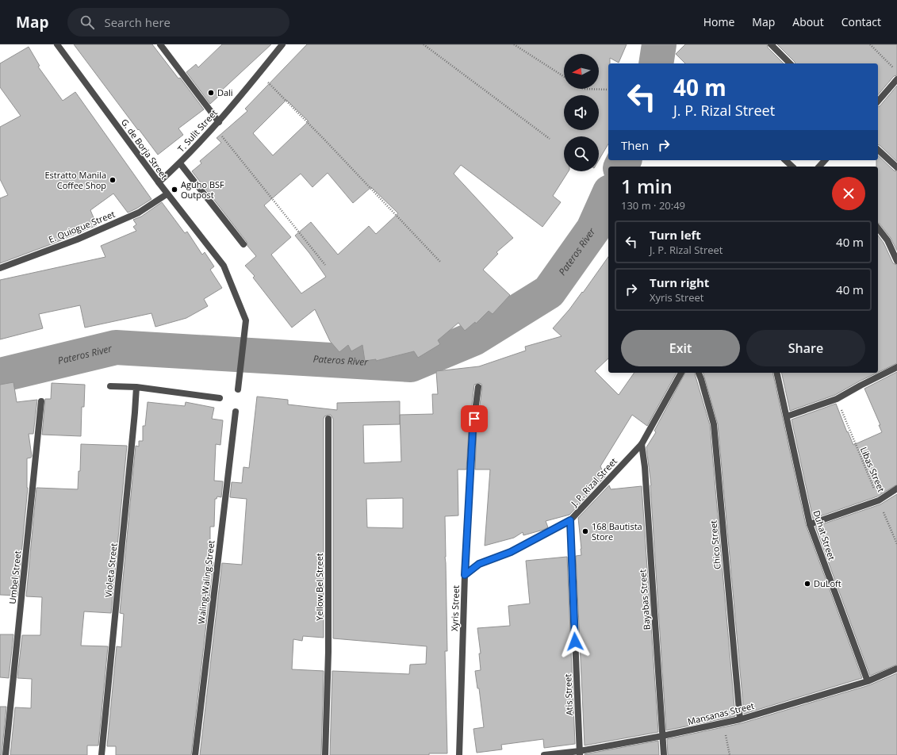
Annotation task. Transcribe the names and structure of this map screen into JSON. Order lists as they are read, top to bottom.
{
  "streets": {
    "street": [
      "T. Sulit Street",
      "G. de Borja Street",
      "E. Quiogue Street",
      "J. P. Rizal Street",
      "Duhat Street",
      "Chico Street",
      "Violeta Street",
      "Umbel Street",
      "Waling-Waling Street",
      "Yellow Bel Street",
      "Bayabas Street",
      "Xyris Street",
      "Atis Street",
      "Mansanas Street"
    ],
    "path": ["Libas Street"]
  },
  "crossings": [
    ["T. Sulit Street", "G. de Borja Street"],
    ["G. de Borja Street", "E. Quiogue Street"],
    ["J. P. Rizal Street", "Bayabas Street"],
    ["J. P. Rizal Street", "Xyris Street"],
    ["J. P. Rizal Street", "Atis Street"],
    ["Duhat Street", "Mansanas Street"],
    ["Chico Street", "Mansanas Street"],
    ["Bayabas Street", "Mansanas Street"],
    ["Atis Street", "Mansanas Street"]
  ],
  "water": ["Pateros River"],
  "places": [
    "Dali",
    "Estratto Manila Coffee Shop",
    "Aguho BSF Outpost",
    "168 Bautista Store",
    "DuLoft"
  ],
  "north": "left",
  "page": {
    "header": "Map",
    "search": "Search here",
    "nav": [
      "Home",
      "Map",
      "About",
      "Contact"
    ],
    "turn": ["40 m", "J. P. Rizal Street"],
    "then": "Then",
    "heading": ["1 min", "130 m · 20:49"],
    "list": [
      {
        "name": "Turn left",
        "note": "J. P. Rizal Street",
        "value": "40 m"
      },
      {
        "name": "Turn right",
        "note": "Xyris Street",
        "value": "40 m"
      }
    ],
    "buttons": ["Exit", "Share"]
  }
}
